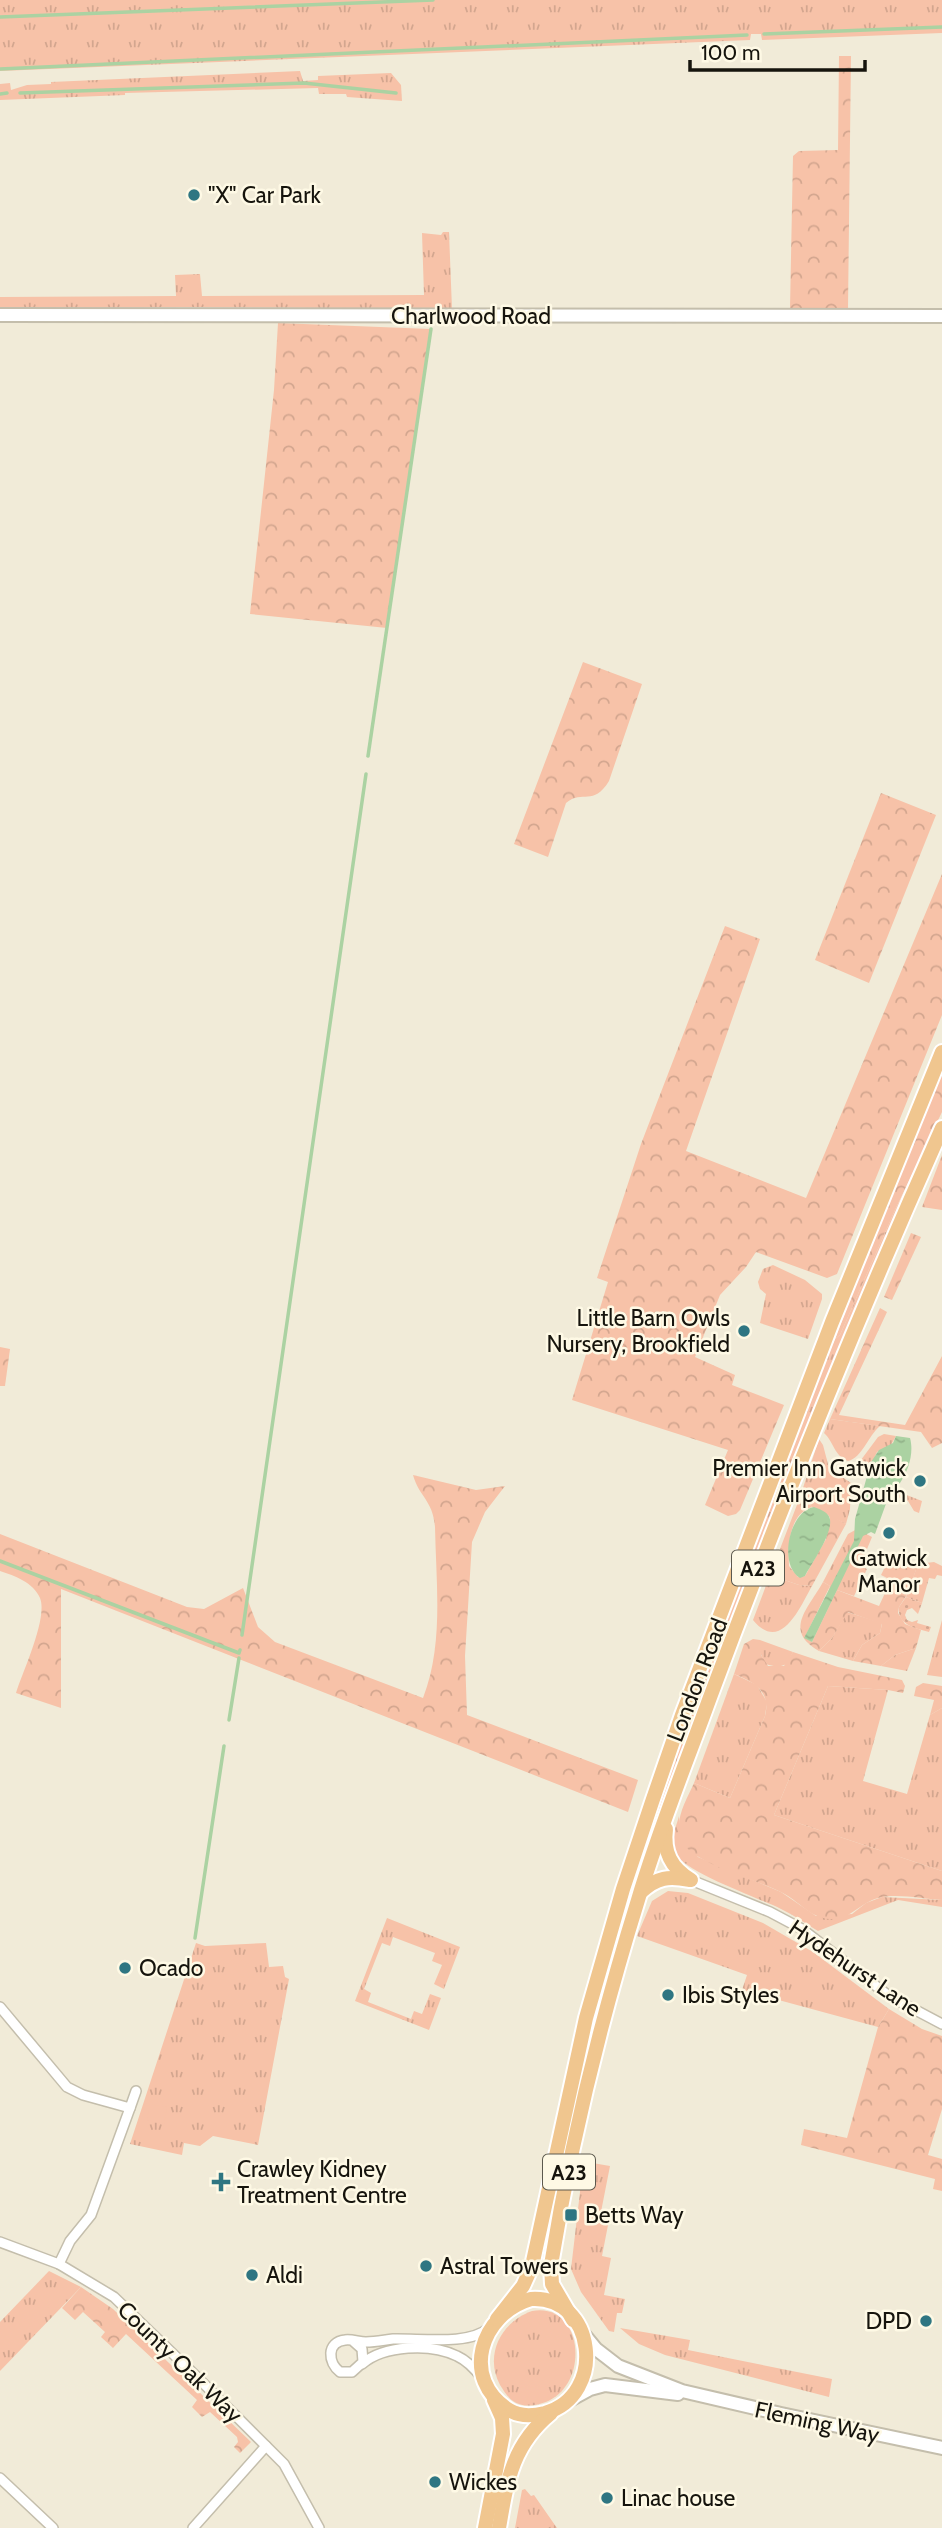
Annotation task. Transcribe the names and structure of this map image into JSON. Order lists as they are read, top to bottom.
{
  "streets": {
    "main road": ["A23", "London Road"],
    "street": [
      "Charlwood Road",
      "Hydehurst Lane",
      "County Oak Way",
      "Fleming Way"
    ]
  },
  "crossings": [
    ["London Road", "Fleming Way"]
  ],
  "places": {
    "other": [
      "\"X\" Car Park",
      "Little Barn Owls Nursery, Brookfield",
      "Premier Inn Gatwick Airport South",
      "Gatwick Manor",
      "Ocado",
      "Ibis Styles",
      "Astral Towers",
      "Aldi",
      "DPD",
      "Wickes",
      "Linac house"
    ],
    "health": ["Crawley Kidney Treatment Centre"],
    "transit": ["Betts Way"]
  },
  "scale_bar": "100 m"
}
